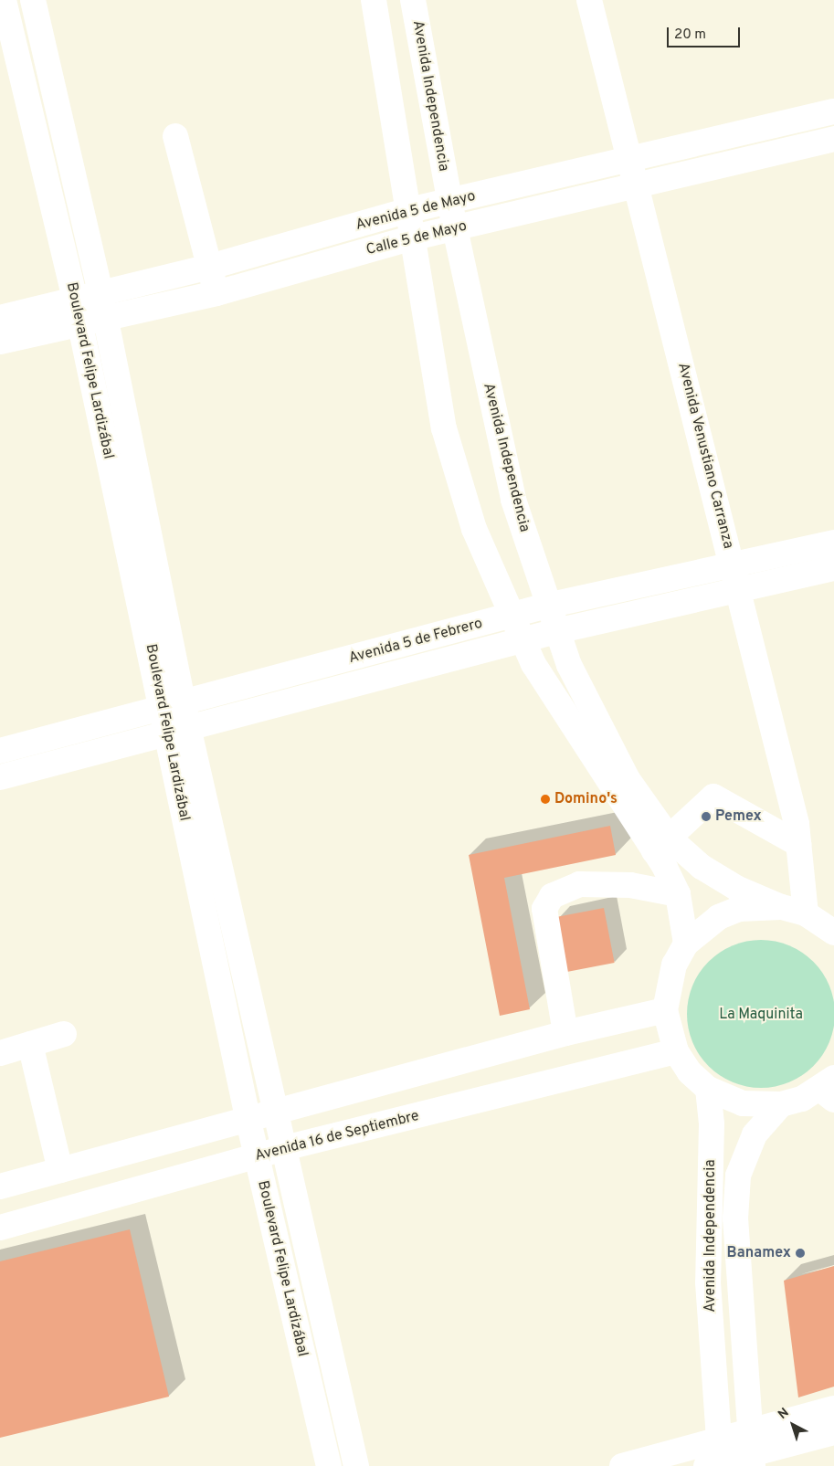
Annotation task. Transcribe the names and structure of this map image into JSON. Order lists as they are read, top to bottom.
{
  "streets": {
    "street": [
      "Avenida Independencia",
      "Avenida 5 de Mayo",
      "Calle 5 de Mayo",
      "Boulevard Felipe Lardizábal",
      "Avenida Venustiano Carranza",
      "Avenida 5 de Febrero",
      "Avenida 16 de Septiembre"
    ]
  },
  "crossings": [
    ["Avenida Independencia", "Avenida 5 de Mayo"],
    ["Avenida Independencia", "Calle 5 de Mayo"],
    ["Avenida Independencia", "Avenida 5 de Febrero"],
    ["Avenida 5 de Mayo", "Boulevard Felipe Lardizábal"],
    ["Avenida 5 de Mayo", "Avenida Venustiano Carranza"],
    ["Calle 5 de Mayo", "Boulevard Felipe Lardizábal"],
    ["Calle 5 de Mayo", "Avenida Venustiano Carranza"],
    ["Boulevard Felipe Lardizábal", "Avenida 5 de Febrero"],
    ["Boulevard Felipe Lardizábal", "Avenida 16 de Septiembre"],
    ["Avenida Venustiano Carranza", "Avenida 5 de Febrero"]
  ],
  "parks": ["La Maquinita"],
  "places": ["Domino's", "Pemex", "Banamex"],
  "scale_bar": "20 m",
  "north": "top left"
}
